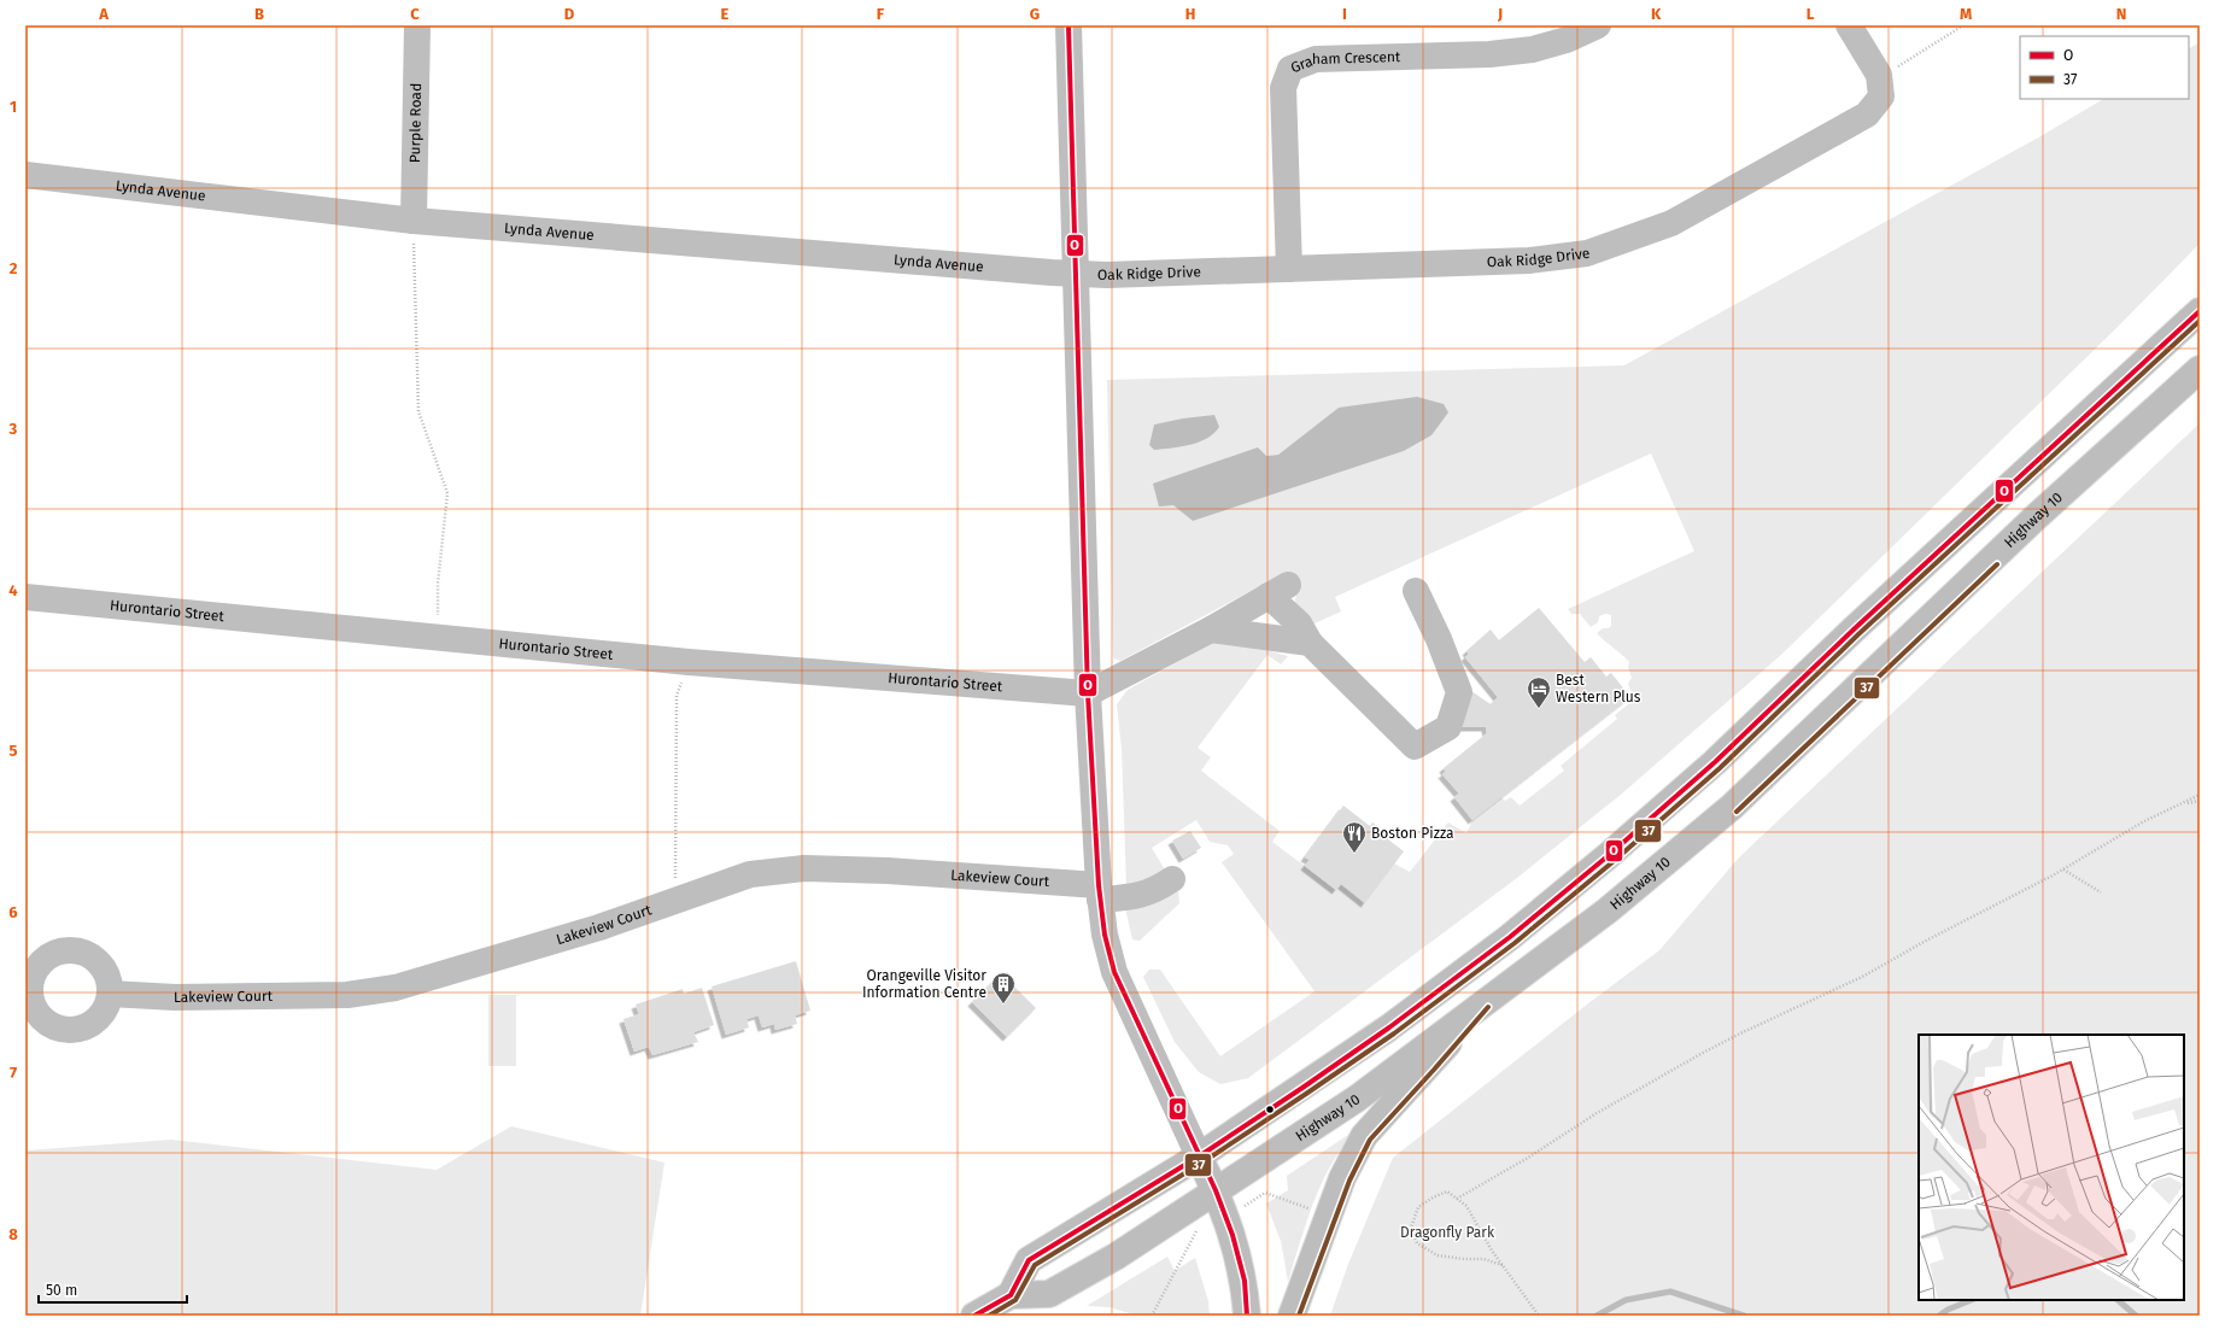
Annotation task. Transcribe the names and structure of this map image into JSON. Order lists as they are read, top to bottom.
{
  "streets": {
    "main road": ["Highway 10"],
    "street": [
      "Graham Crescent",
      "Purple Road",
      "Lynda Avenue",
      "Oak Ridge Drive",
      "Hurontario Street",
      "Lakeview Court"
    ]
  },
  "crossings": [
    ["Graham Crescent", "Oak Ridge Drive"],
    ["Purple Road", "Lynda Avenue"],
    ["Lynda Avenue", "Oak Ridge Drive"]
  ],
  "parks": ["Dragonfly Park"],
  "places": {
    "hotel": ["Best Western Plus"],
    "restaurant": ["Boston Pizza"],
    "building": ["Orangeville Visitor Information Centre"]
  },
  "lines": ["transit line O", "transit line 37"],
  "legend": ["O", "37"],
  "scale_bar": "50 m",
  "grid": {
    "columns": [
      "A",
      "B",
      "C",
      "D",
      "E",
      "F",
      "G",
      "H",
      "I",
      "J",
      "K",
      "L",
      "M",
      "N"
    ],
    "rows": [
      "1",
      "2",
      "3",
      "4",
      "5",
      "6",
      "7",
      "8"
    ]
  }
}
